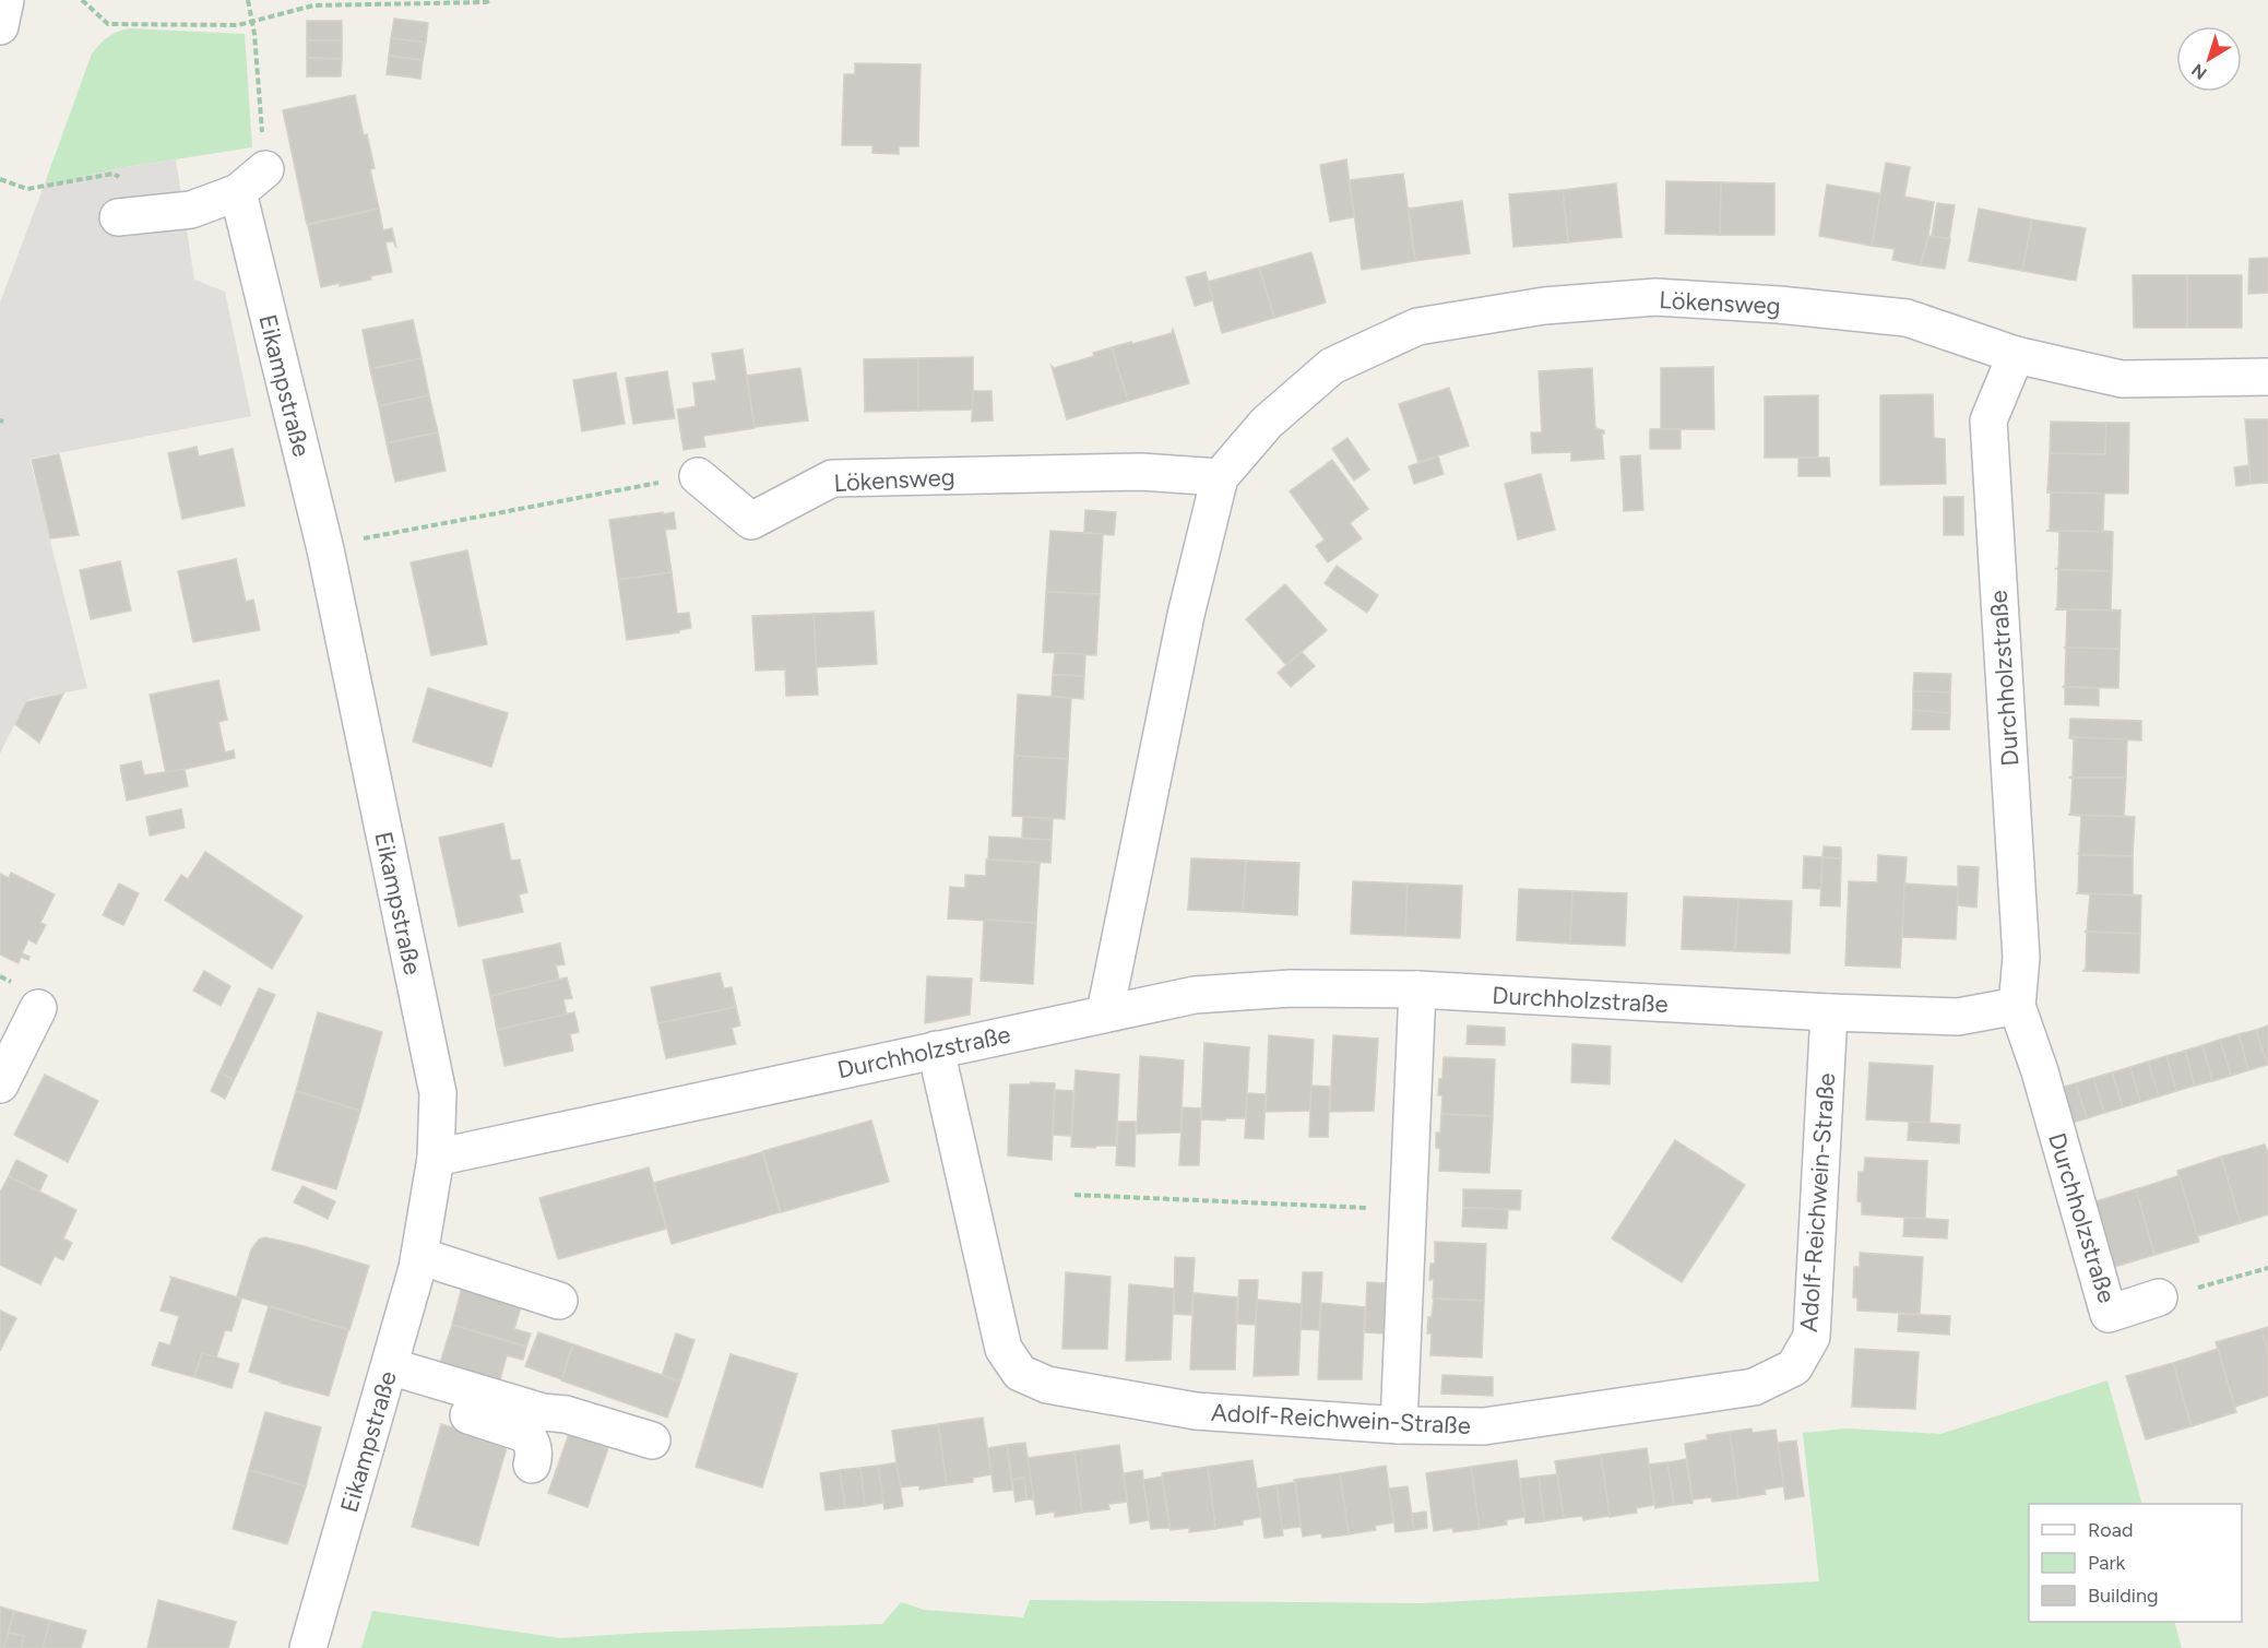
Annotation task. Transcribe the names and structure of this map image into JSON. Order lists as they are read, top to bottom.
{
  "streets": {
    "street": [
      "Lökensweg",
      "Eikampstraße",
      "Durchholzstraße",
      "Adolf-Reichwein-Straße"
    ]
  },
  "crossings": [
    ["Lökensweg", "Durchholzstraße"],
    ["Eikampstraße", "Durchholzstraße"],
    ["Durchholzstraße", "Adolf-Reichwein-Straße"]
  ],
  "legend": ["Road", "Park", "Building"],
  "north": "bottom left"
}
